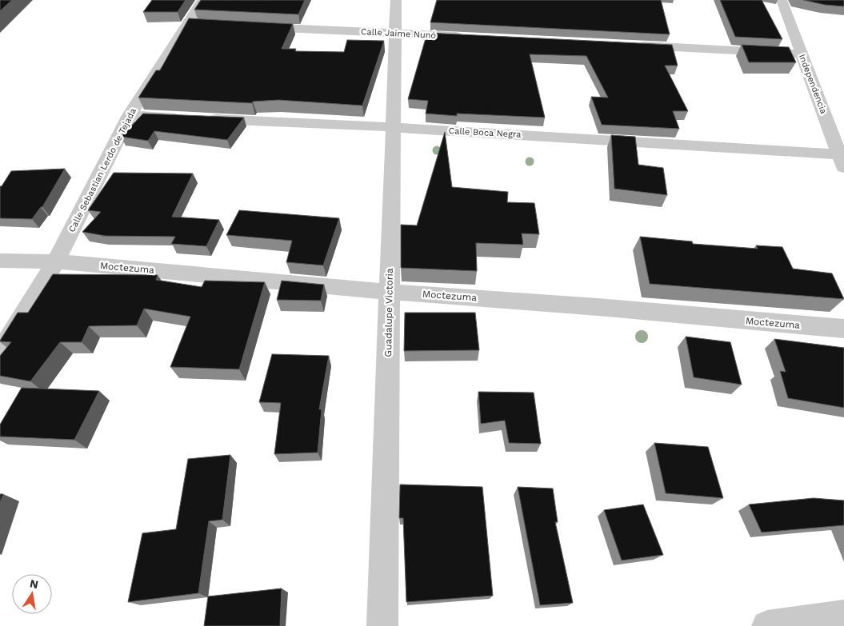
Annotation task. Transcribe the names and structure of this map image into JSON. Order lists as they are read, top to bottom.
{
  "streets": {
    "street": [
      "Calle Jaime Nunó",
      "Independencia",
      "Calle Boca Negra",
      "Calle Sebastian Lerdo de Tejada",
      "Moctezuma",
      "Guadalupe Victoria"
    ]
  },
  "crossings": [
    ["Calle Jaime Nunó", "Guadalupe Victoria"],
    ["Independencia", "Calle Boca Negra"],
    ["Calle Boca Negra", "Guadalupe Victoria"],
    ["Calle Sebastian Lerdo de Tejada", "Moctezuma"],
    ["Moctezuma", "Guadalupe Victoria"]
  ],
  "north": "top"
}
